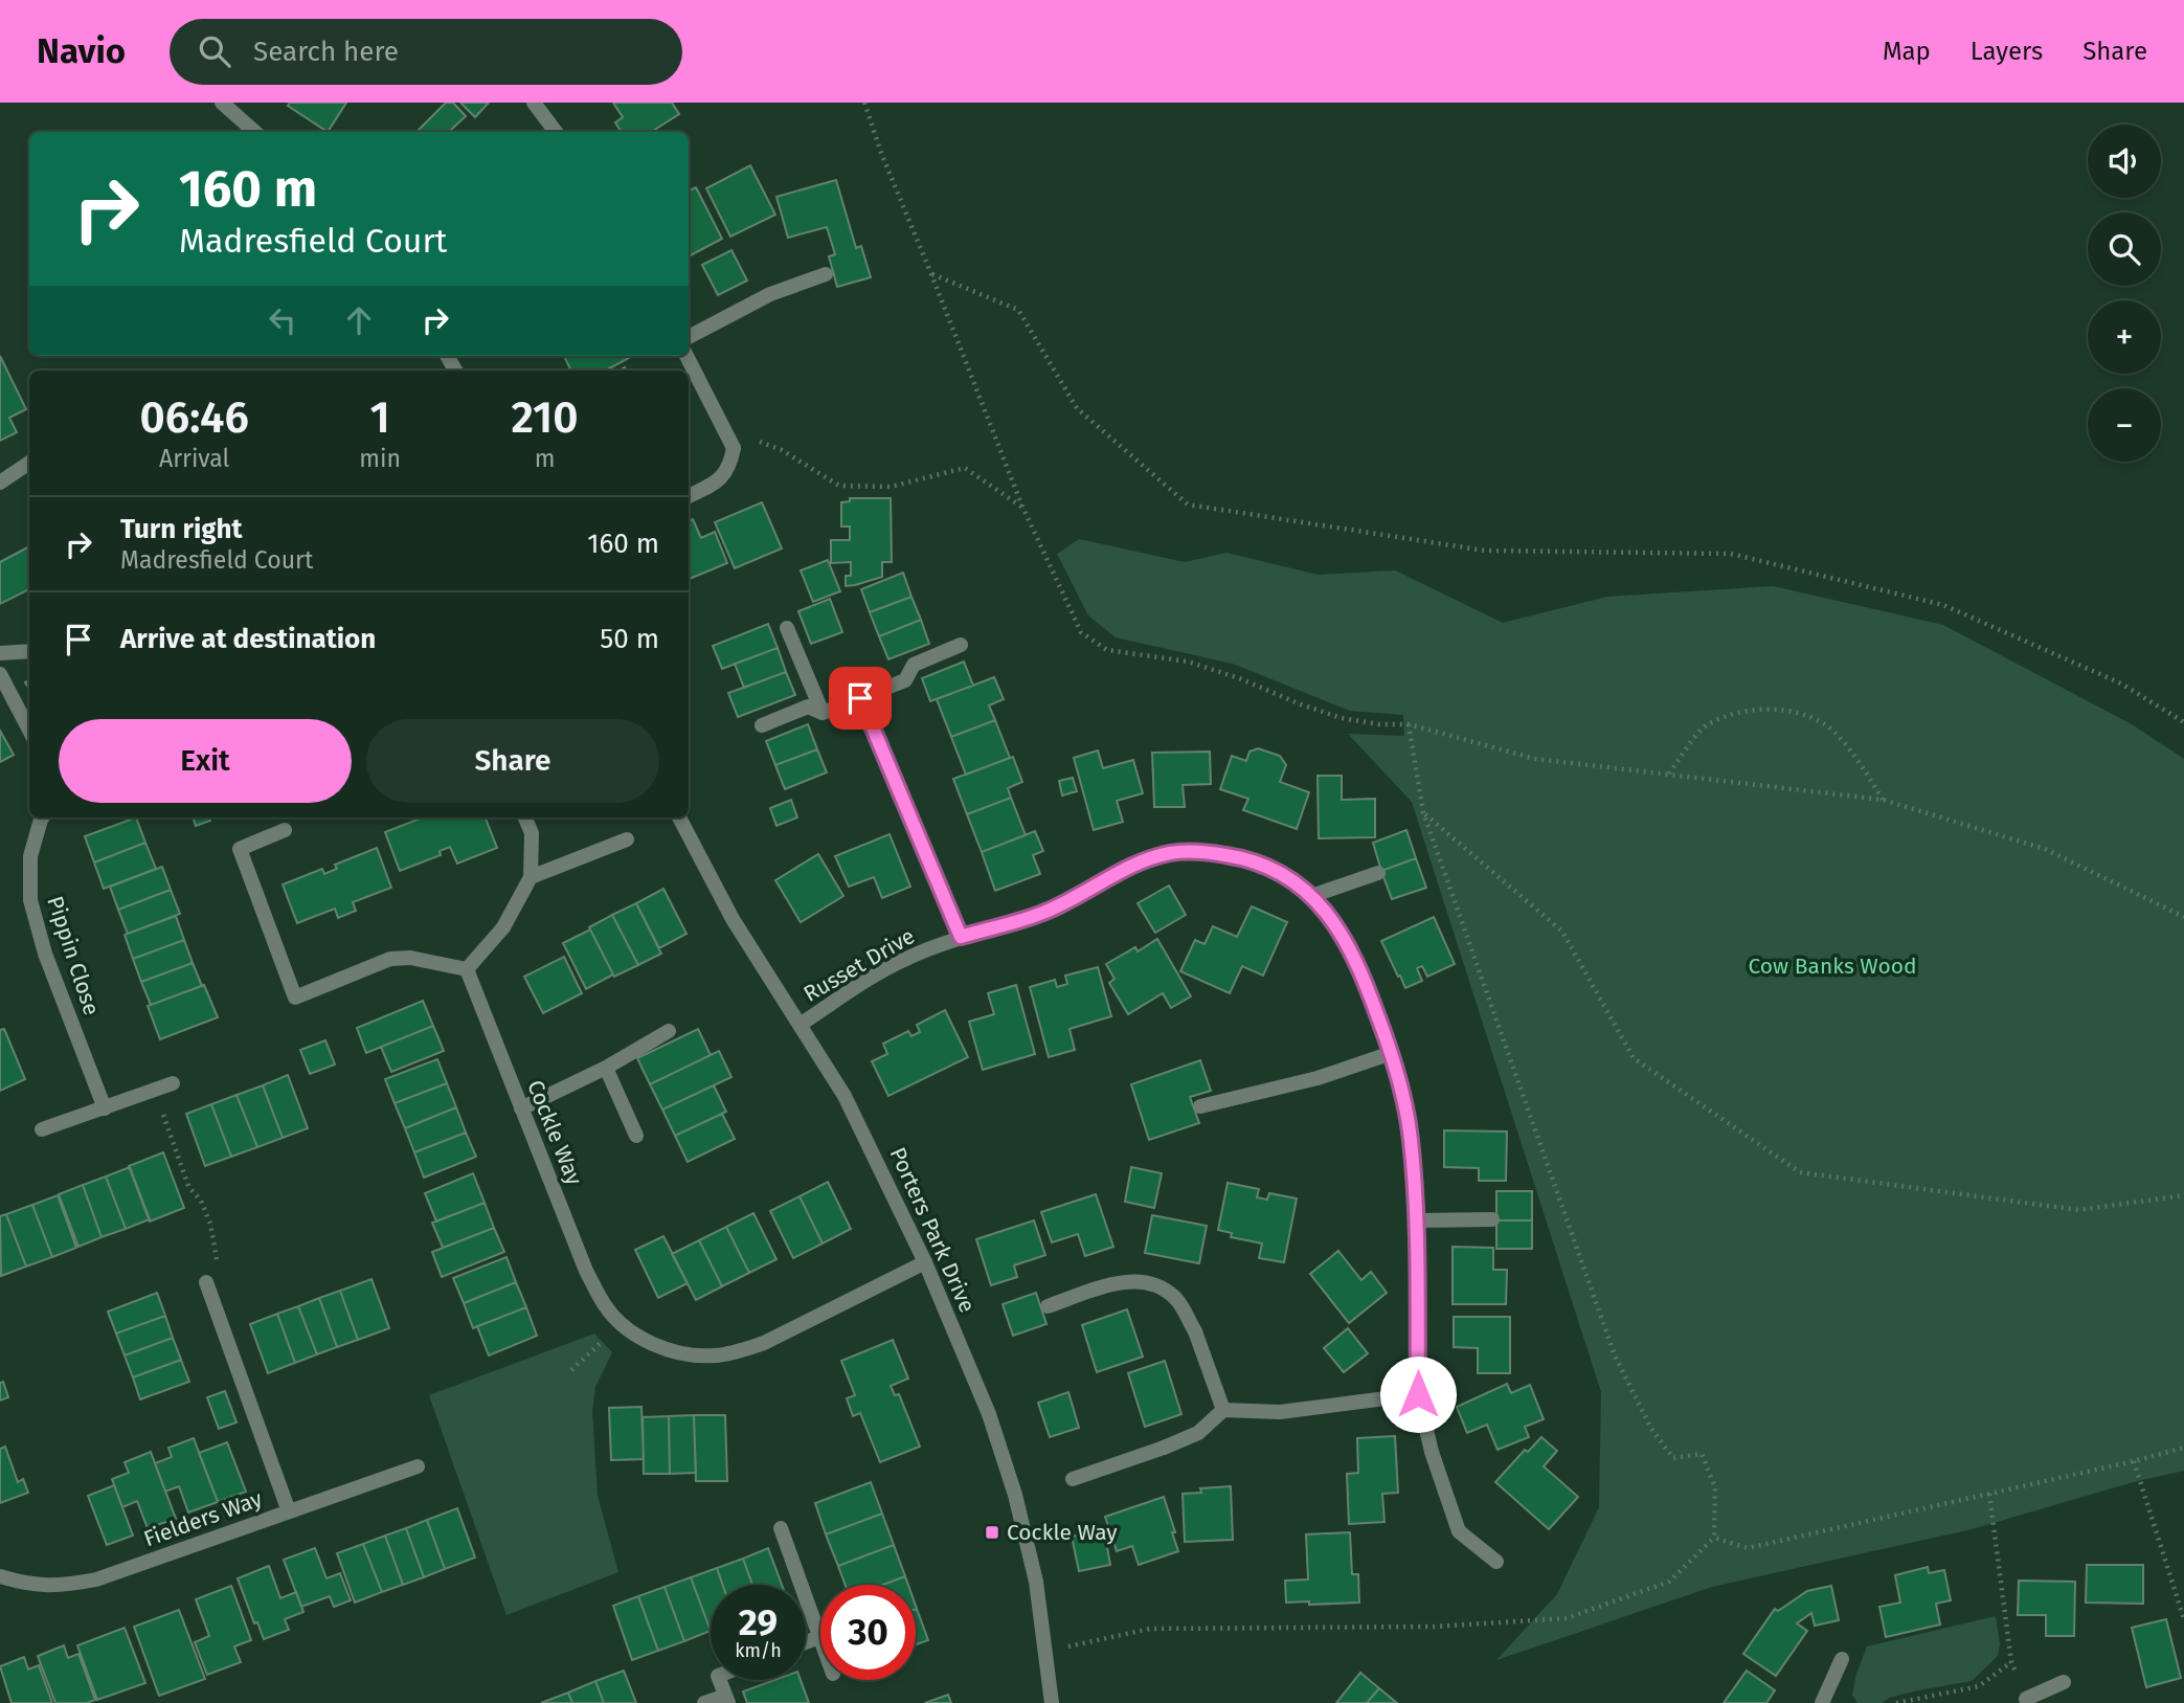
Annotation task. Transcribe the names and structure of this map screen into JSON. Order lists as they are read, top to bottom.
{
  "streets": {
    "street": [
      "Pippin Close",
      "Russet Drive",
      "Cockle Way",
      "Porters Park Drive",
      "Fielders Way"
    ]
  },
  "crossings": [
    ["Russet Drive", "Porters Park Drive"],
    ["Cockle Way", "Porters Park Drive"]
  ],
  "parks": ["Cow Banks Wood"],
  "places": {
    "transit": ["Cockle Way"]
  },
  "page": {
    "header": "Navio",
    "search": "Search here",
    "nav": ["Map", "Layers", "Share"],
    "map_buttons": ["+", "−"],
    "turn": ["160 m", "Madresfield Court"],
    "eta": [
      "06:46",
      "Arrival",
      "1",
      "min",
      "210",
      "m"
    ],
    "list": [
      {
        "name": "Turn right",
        "note": "Madresfield Court",
        "value": "160 m"
      },
      {
        "name": "Arrive at destination",
        "value": "50 m"
      }
    ],
    "buttons": ["Exit", "Share"],
    "speed": "29 km/h",
    "limit": "30"
  }
}
